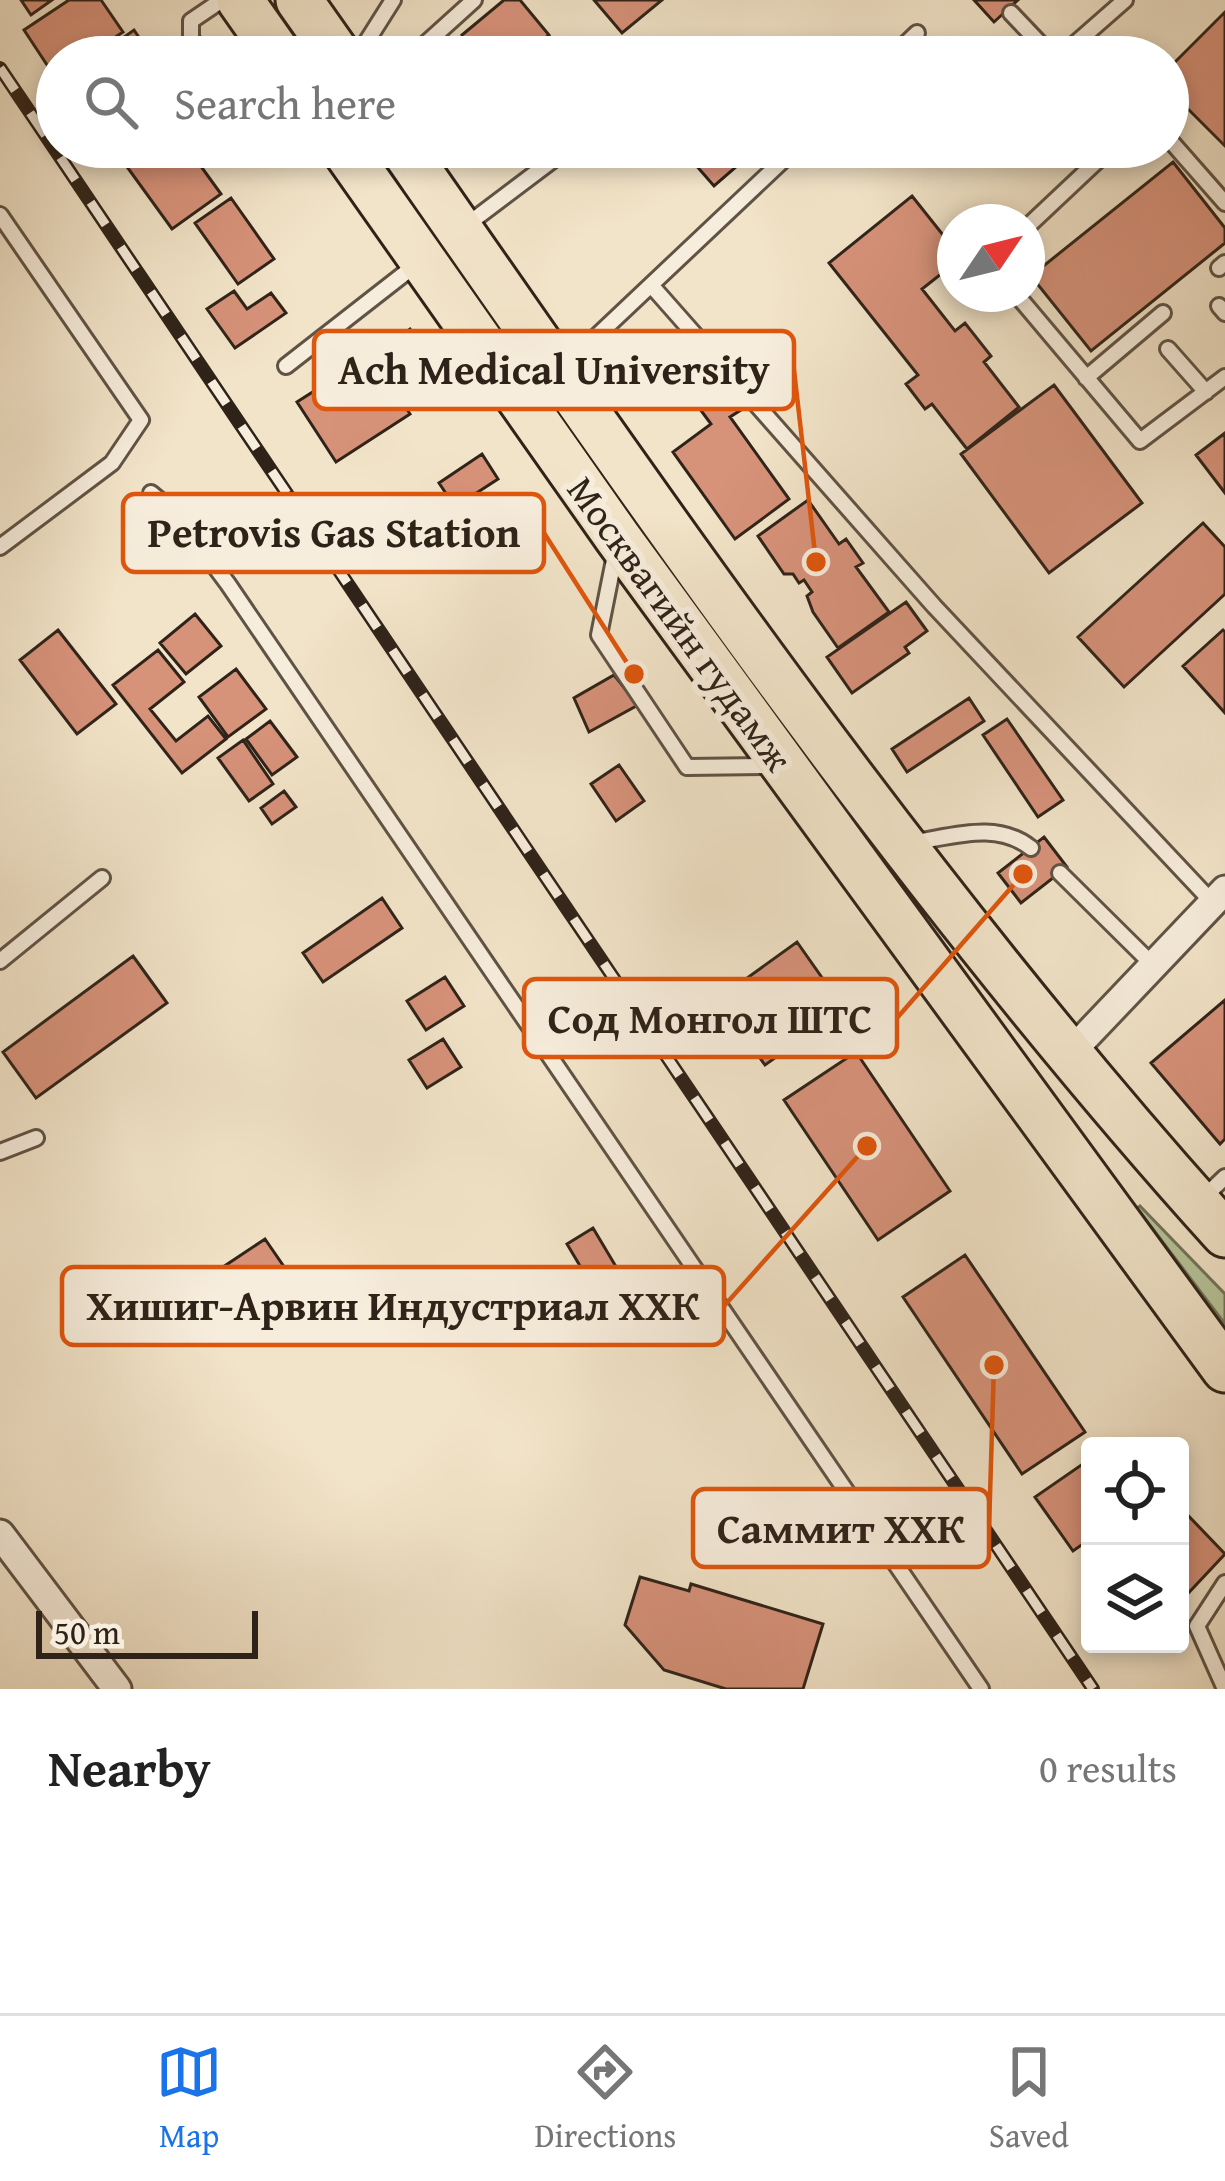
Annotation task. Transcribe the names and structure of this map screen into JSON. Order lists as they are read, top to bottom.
{
  "streets": {
    "highway": ["Москвагийн гудамж"]
  },
  "places": [
    "Ach Medical University",
    "Petrovis Gas Station",
    "Сод Монгол ШТС",
    "Хишиг-Арвин Индустриал ХХК",
    "Саммит ХХК"
  ],
  "scale_bar": "50 m",
  "north": "top right",
  "page": {
    "search": "Search here",
    "scale": "50 m",
    "heading": ["Nearby", "0 results"],
    "nav": ["Map", "Directions", "Saved"]
  }
}
